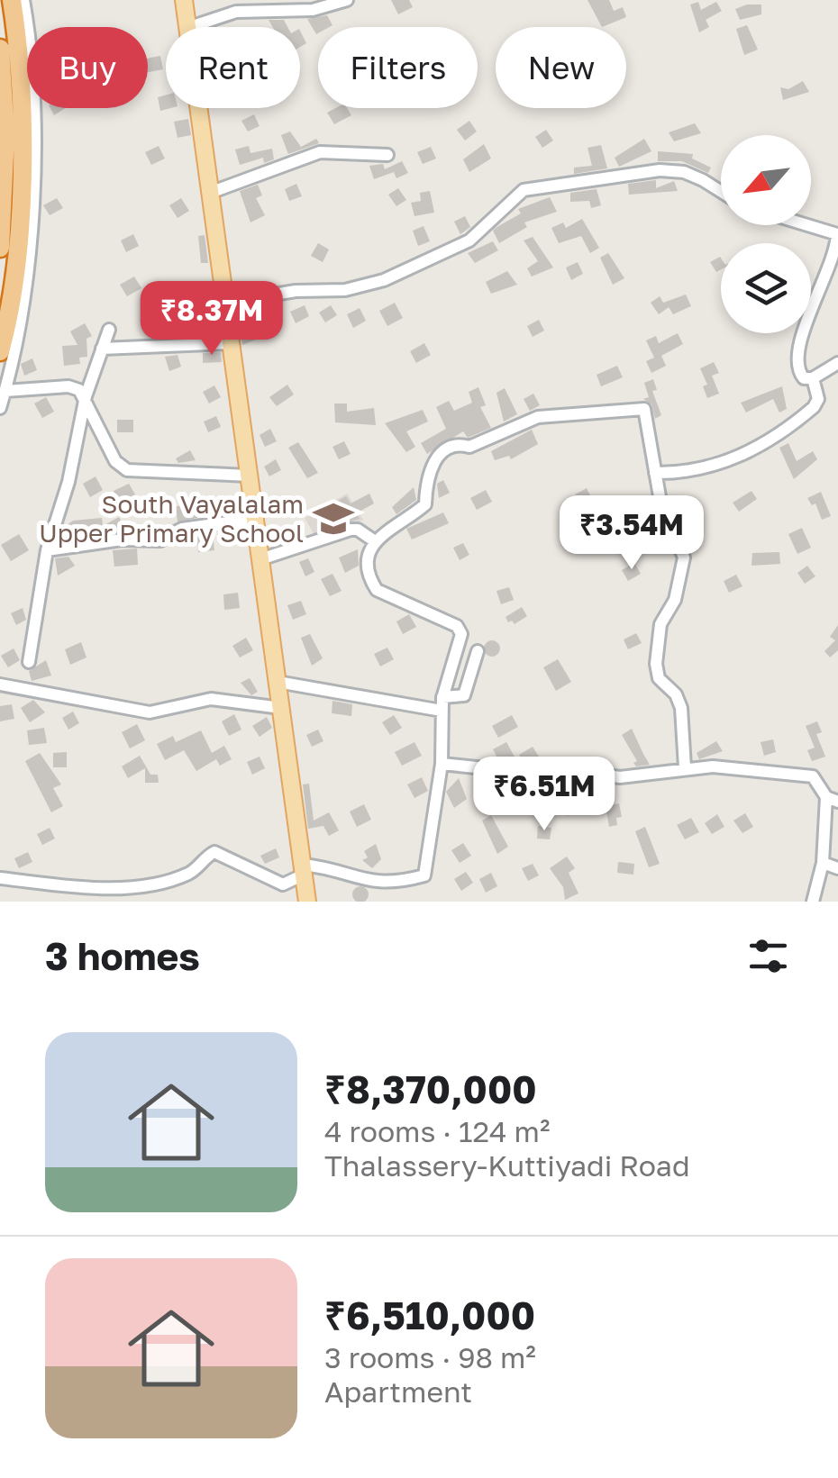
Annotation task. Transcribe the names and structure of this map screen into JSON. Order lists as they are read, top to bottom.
{
  "places": {
    "school or university": ["South Vayalalam Upper Primary School"]
  },
  "north": "bottom left",
  "page": {
    "chip": [
      "Buy",
      "Rent",
      "Filters",
      "New"
    ],
    "price": ["₹8.37M", "₹3.54M", "₹6.51M"],
    "heading": "3 homes",
    "list": [
      {
        "name": "₹8,370,000",
        "note": "4 rooms · 124 m² · Thalassery-Kuttiyadi Road"
      },
      {
        "name": "₹6,510,000",
        "note": "3 rooms · 98 m² · Apartment"
      }
    ]
  }
}
